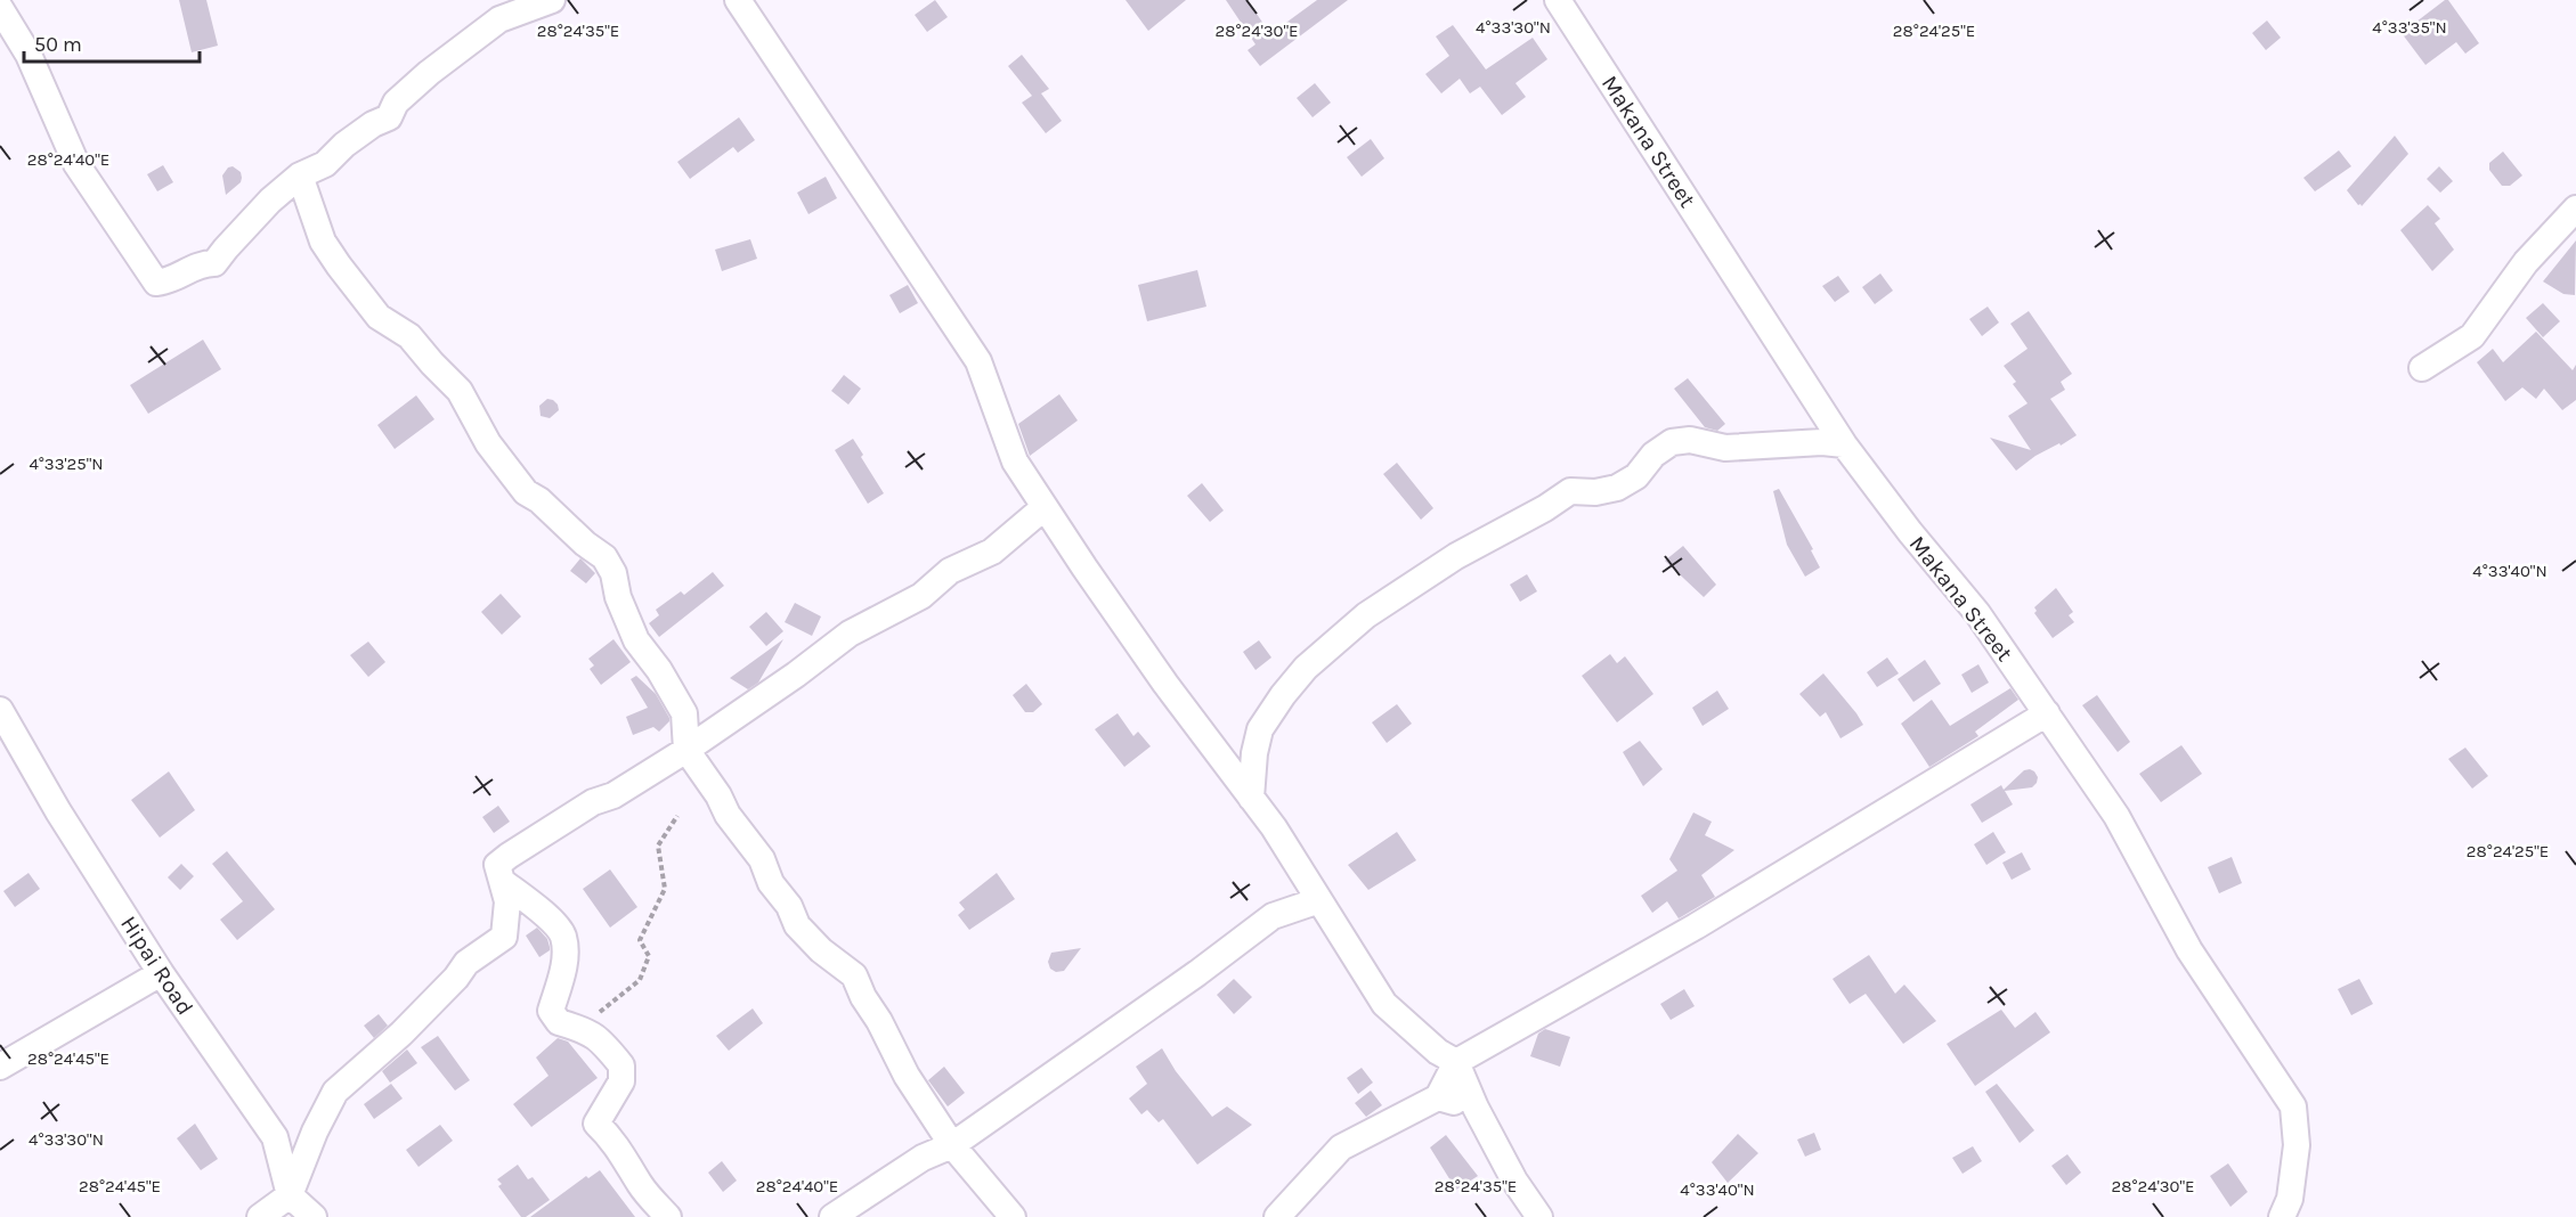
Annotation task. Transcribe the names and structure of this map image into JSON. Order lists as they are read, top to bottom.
{
  "streets": {
    "street": ["Makana Street", "Hipai Road"]
  },
  "scale_bar": "50 m",
  "coordinates": [
    "4°33'30\"N",
    "4°33'35\"N",
    "28°24'35\"E",
    "28°24'30\"E",
    "28°24'25\"E",
    "28°24'40\"E",
    "4°33'25\"N",
    "4°33'40\"N",
    "28°24'45\"E"
  ]
}
